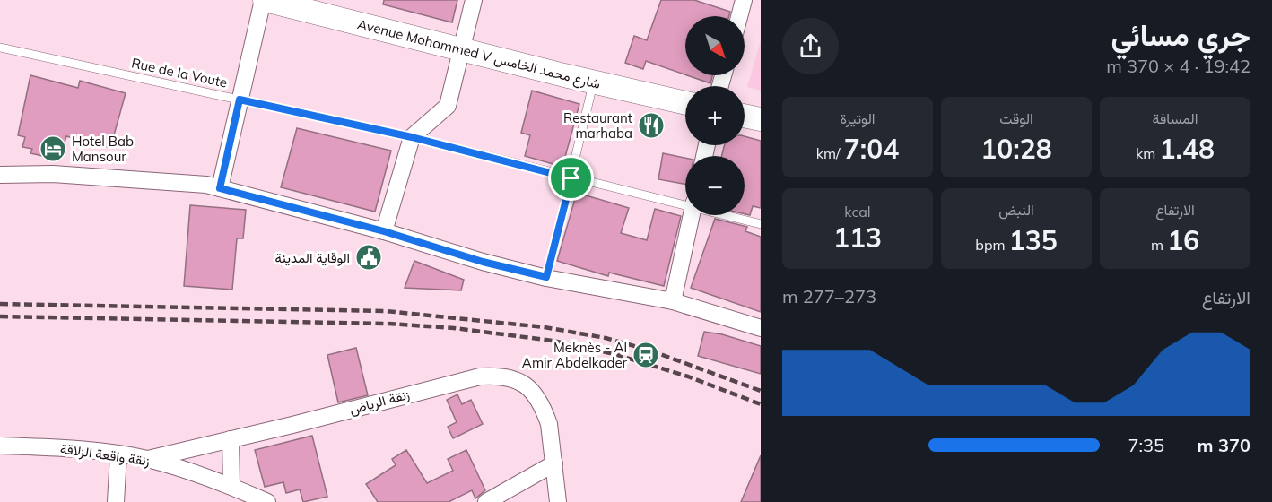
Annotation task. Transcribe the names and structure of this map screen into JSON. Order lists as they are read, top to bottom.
{
  "streets": {
    "main road": ["Avenue Mohammed V شارع محمد الخامس"],
    "street": ["زنقة الرياض", "زنقة واقعة الزلاقة"],
    "lane": ["Rue de la Voute"]
  },
  "crossings": [
    ["زنقة الرياض", "زنقة واقعة الزلاقة"]
  ],
  "places": {
    "restaurant": ["Restaurant marhaba"],
    "hotel": ["Hotel Bab Mansour"],
    "public building": ["الوقاية المدينة"],
    "station": ["Meknès - Al Amir Abdelkader"]
  },
  "north": "bottom right",
  "page": {
    "heading": ["جري مسائي", "19:42 · 4 × 370 m"],
    "map_buttons": ["+", "−"],
    "stats": [
      ["المسافة", "1.48 km"],
      ["الوقت", "10:28"],
      ["الوتيرة", "7:04 /km"],
      ["الارتفاع", "16 m"],
      ["النبض", "135 bpm"],
      ["kcal", "113"]
    ],
    "chart": ["الارتفاع", "273–277 m"],
    "list": [
      {
        "name": "370 m",
        "note": "7:35"
      }
    ]
  }
}
